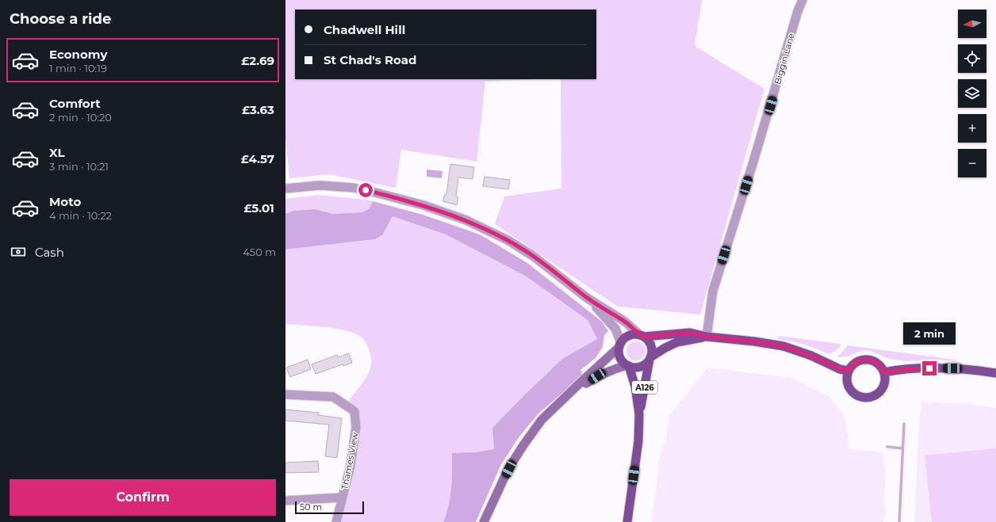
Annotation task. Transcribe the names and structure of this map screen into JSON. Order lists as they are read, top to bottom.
{
  "streets": {
    "main road": ["A126"],
    "street": ["Biggin Lane", "Thames View"]
  },
  "scale_bar": "50 m",
  "north": "left",
  "page": {
    "heading": "Choose a ride",
    "map_buttons": ["+", "−"],
    "banner": ["Chadwell Hill", "St Chad's Road"],
    "list": [
      {
        "name": "Economy",
        "note": "1 min · 10:19",
        "value": "£2.69"
      },
      {
        "name": "Comfort",
        "note": "2 min · 10:20",
        "value": "£3.63"
      },
      {
        "name": "XL",
        "note": "3 min · 10:21",
        "value": "£4.57"
      },
      {
        "name": "Moto",
        "note": "4 min · 10:22",
        "value": "£5.01"
      }
    ],
    "pay": ["Cash", "450 m"],
    "bubble": "2 min",
    "buttons": "Confirm",
    "scale": "50 m"
  }
}
